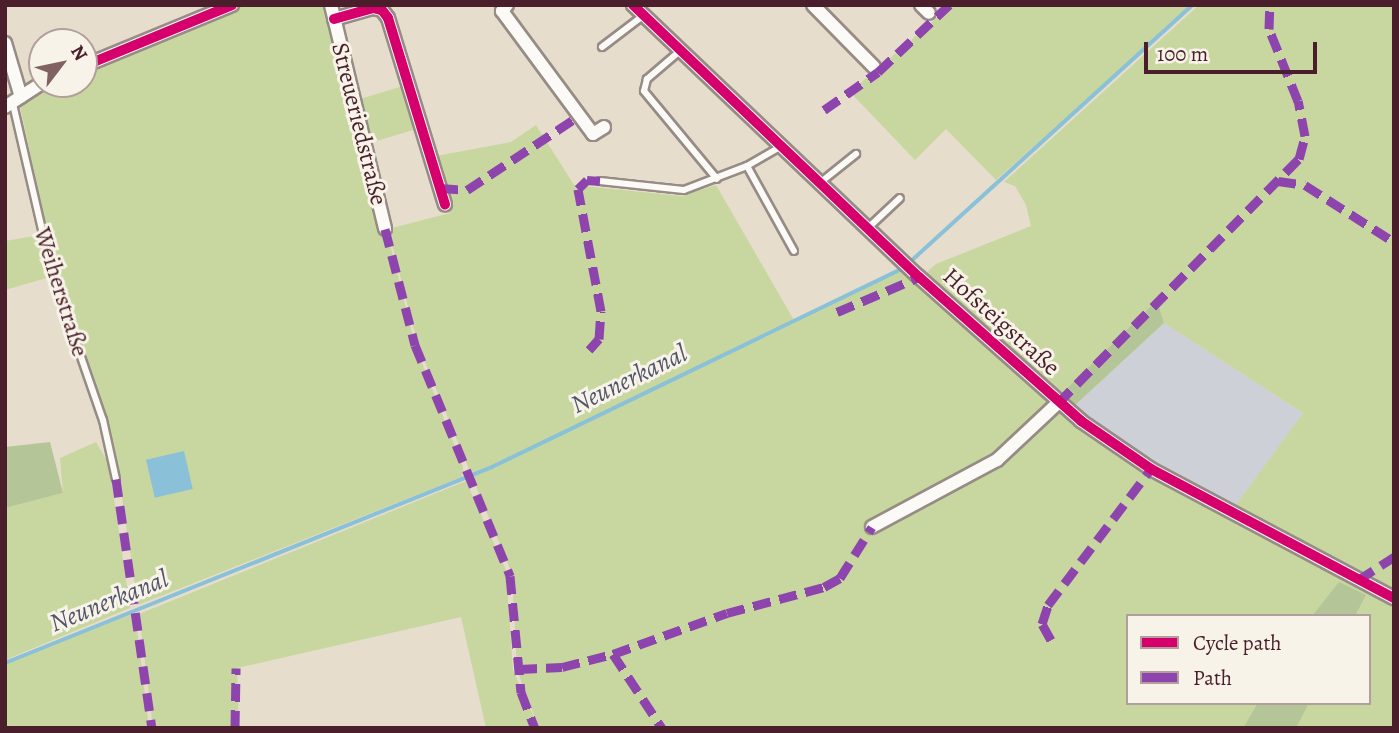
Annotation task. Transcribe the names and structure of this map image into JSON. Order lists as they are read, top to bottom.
{
  "streets": {
    "street": ["Streueriedstraße", "Hofsteigstraße"],
    "lane": ["Weiherstraße"]
  },
  "water": ["Neunerkanal"],
  "legend": ["Cycle path", "Path"],
  "scale_bar": "100 m",
  "north": "top right"
}
